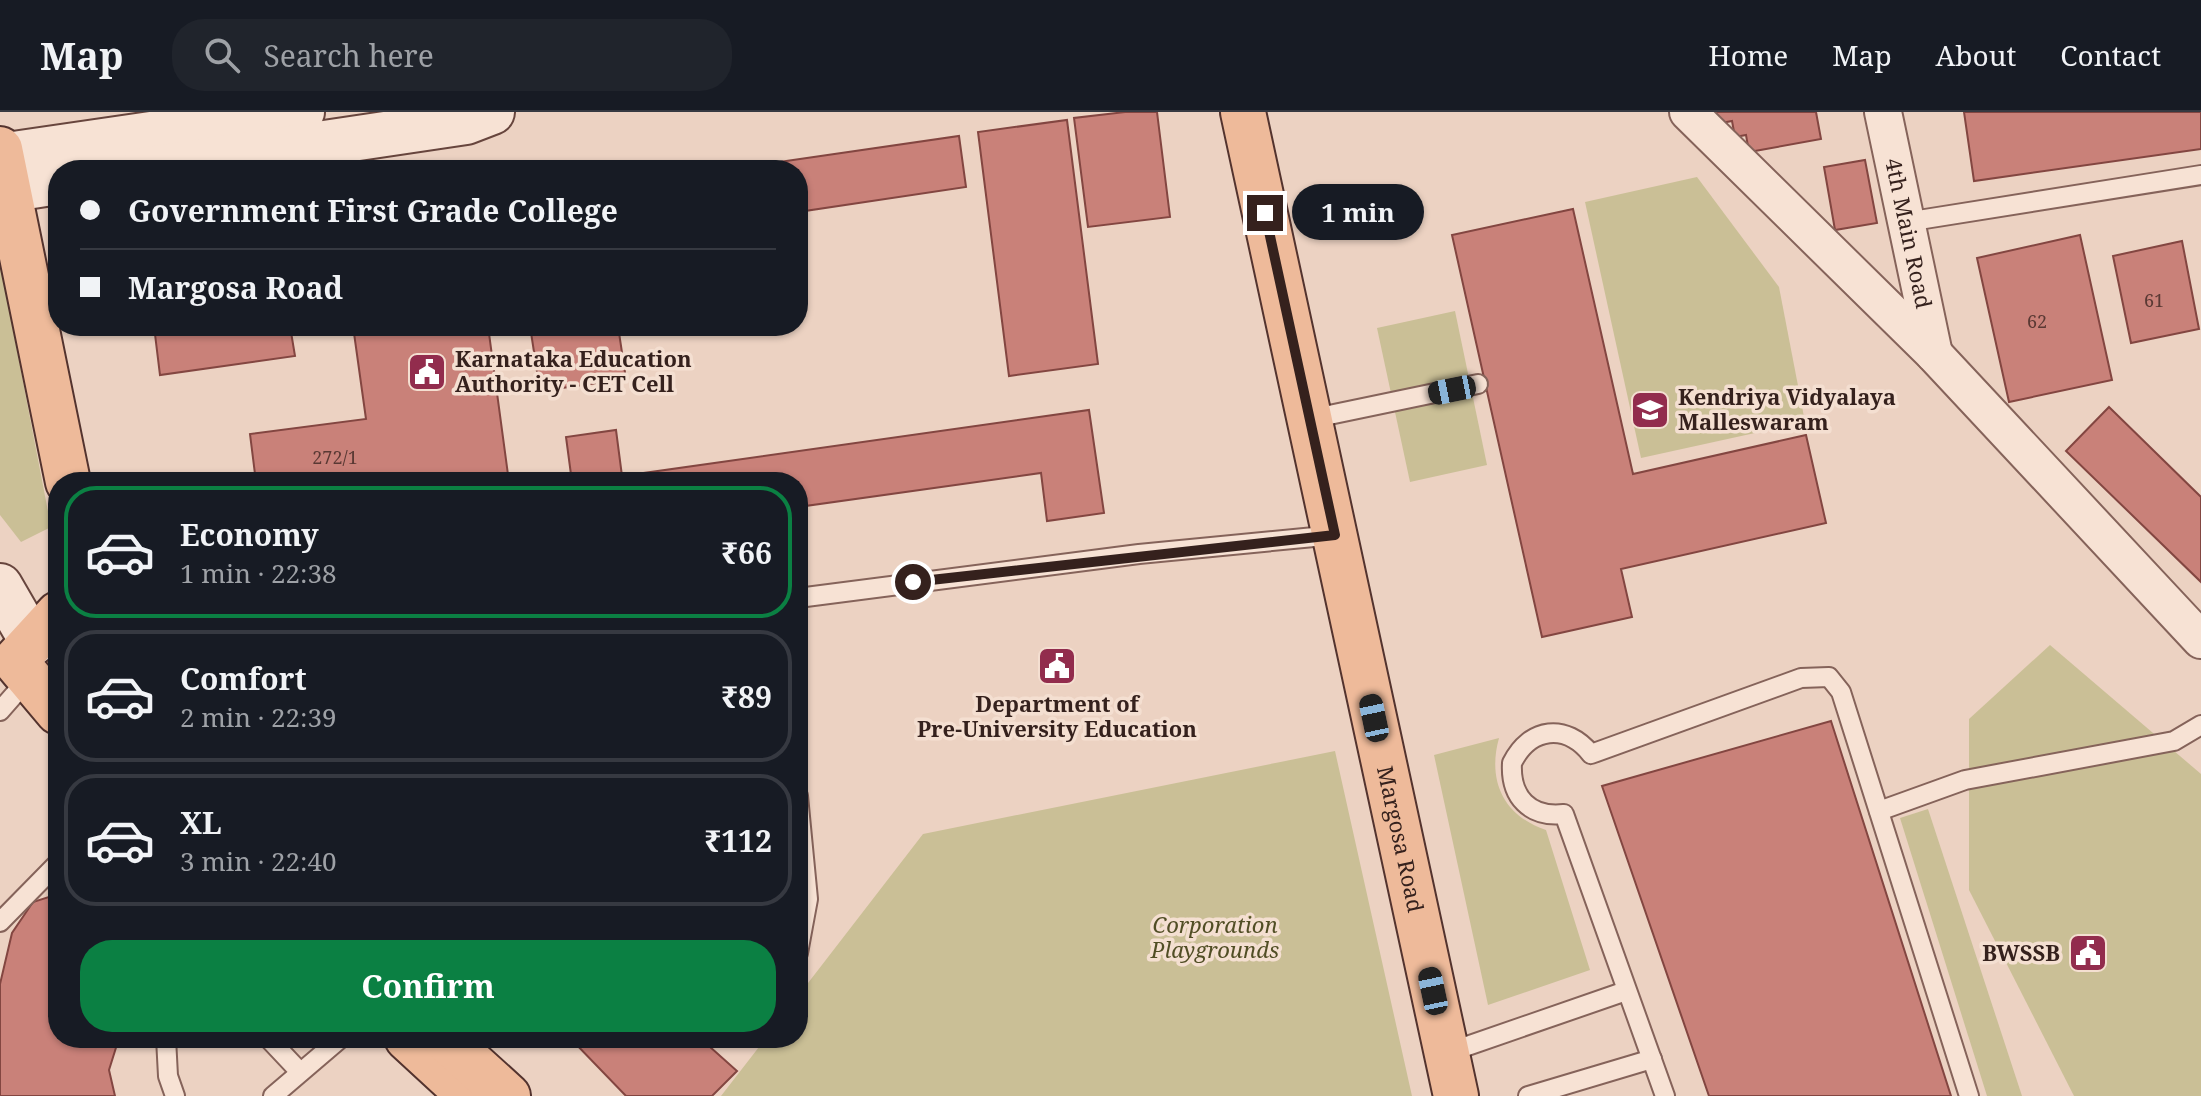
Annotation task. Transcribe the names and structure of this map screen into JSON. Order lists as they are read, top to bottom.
{
  "streets": {
    "main road": ["Margosa Road"],
    "street": ["4th Main Road"]
  },
  "parks": ["Corporation Playgrounds"],
  "places": {
    "public building": ["Karnataka Education Authority - CET Cell", "Department of Pre-University Education", "BWSSB"],
    "school or university": ["Kendriya Vidyalaya Malleswaram"]
  },
  "house_numbers": ["61", "62", "272/1"],
  "page": {
    "header": "Map",
    "search": "Search here",
    "nav": [
      "Home",
      "Map",
      "About",
      "Contact"
    ],
    "banner": ["Government First Grade College", "Margosa Road"],
    "bubble": "1 min",
    "list": [
      {
        "name": "Economy",
        "note": "1 min · 22:38",
        "value": "₹66"
      },
      {
        "name": "Comfort",
        "note": "2 min · 22:39",
        "value": "₹89"
      },
      {
        "name": "XL",
        "note": "3 min · 22:40",
        "value": "₹112"
      }
    ],
    "buttons": "Confirm"
  }
}
